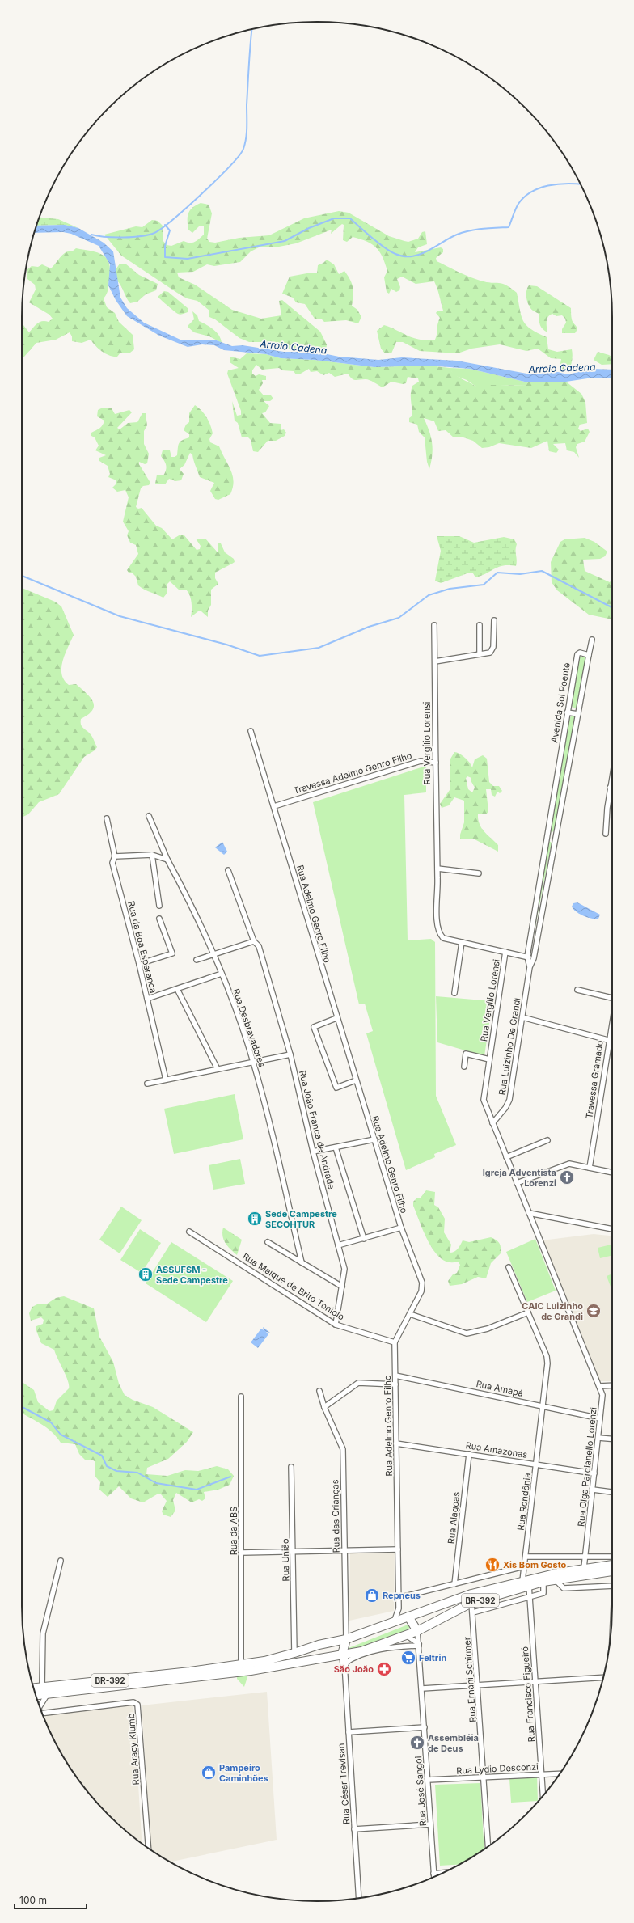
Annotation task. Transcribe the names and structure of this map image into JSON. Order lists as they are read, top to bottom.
{
  "streets": {
    "highway": ["BR-392"],
    "street": [
      "Avenida Sol Poente",
      "Rua Vergílio Lorensi",
      "Travessa Adelmo Genro Filho",
      "Rua Adelmo Genro Filho",
      "Rua da Boa Esperanca",
      "Rua Desbravadores",
      "Rua Luizinho De Grandi",
      "Travessa Gramado",
      "Rua João Franca de Andrade",
      "Rua Maique de Brito Toniolo",
      "Rua Amapá",
      "Rua Amazonas",
      "Rua Olga Parcianello Lorenzi",
      "Rua Rondônia",
      "Rua das Crianças",
      "Rua Alagoas",
      "Rua da ABS",
      "Rua União",
      "Rua Ernani Schirmer",
      "Rua Francisco Figueiró",
      "Rua Aracy Klumb",
      "Rua Lydio Desconzi",
      "Rua César Trevisan",
      "Rua José Sangoi"
    ]
  },
  "crossings": [
    ["Avenida Sol Poente", "Rua Luizinho De Grandi"],
    ["Rua Vergílio Lorensi", "Travessa Adelmo Genro Filho"],
    ["Rua Vergílio Lorensi", "Rua Luizinho De Grandi"],
    ["Rua Vergílio Lorensi", "Rua Olga Parcianello Lorenzi"],
    ["Travessa Adelmo Genro Filho", "Rua Adelmo Genro Filho"],
    ["Rua Adelmo Genro Filho", "Rua Maique de Brito Toniolo"],
    ["Rua Adelmo Genro Filho", "Rua Amapá"],
    ["Rua Adelmo Genro Filho", "Rua Amazonas"],
    ["Rua Adelmo Genro Filho", "BR-392"],
    ["Rua João Franca de Andrade", "Rua Maique de Brito Toniolo"],
    ["Rua Amapá", "Rua Olga Parcianello Lorenzi"],
    ["Rua Amapá", "Rua Rondônia"],
    ["Rua Amazonas", "Rua Olga Parcianello Lorenzi"],
    ["Rua Amazonas", "Rua Rondônia"],
    ["Rua Amazonas", "Rua Alagoas"],
    ["Rua Olga Parcianello Lorenzi", "BR-392"],
    ["Rua Rondônia", "BR-392"],
    ["Rua Rondônia", "Rua Francisco Figueiró"],
    ["Rua das Crianças", "BR-392"],
    ["Rua das Crianças", "Rua César Trevisan"],
    ["Rua da ABS", "BR-392"],
    ["Rua União", "BR-392"],
    ["BR-392", "Rua Ernani Schirmer"],
    ["BR-392", "Rua Francisco Figueiró"],
    ["BR-392", "Rua César Trevisan"],
    ["BR-392", "Rua José Sangoi"],
    ["Rua Ernani Schirmer", "Rua Lydio Desconzi"],
    ["Rua Francisco Figueiró", "Rua Lydio Desconzi"],
    ["Rua Lydio Desconzi", "Rua José Sangoi"]
  ],
  "water": ["Arroio Cadena"],
  "places": {
    "church": ["Igreja Adventista Lorenzi", "Assembléia de Deus"],
    "building": ["Sede Campestre SECOHTUR", "ASSUFSM - Sede Campestre"],
    "school or university": ["CAIC Luizinho de Grandi"],
    "restaurant": ["Xis Bom Gosto"],
    "shop": ["Repneus", "Pampeiro Caminhões"],
    "supermarket": ["Feltrin"],
    "pharmacy": ["São João"]
  },
  "scale_bar": "100 m"
}
